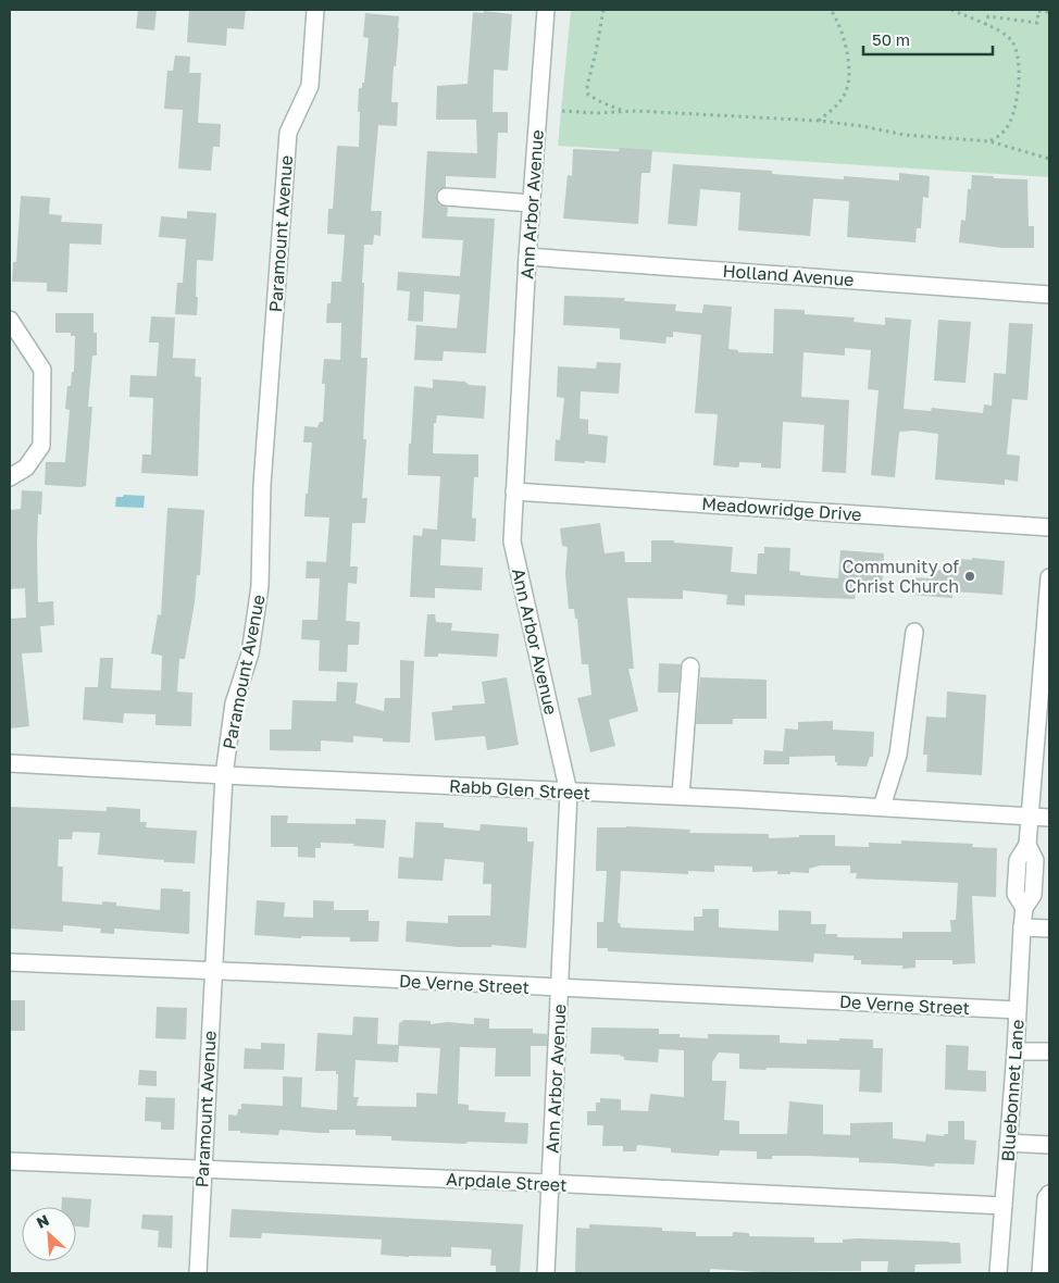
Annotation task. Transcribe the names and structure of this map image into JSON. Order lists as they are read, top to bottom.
{
  "streets": {
    "street": [
      "Ann Arbor Avenue",
      "Paramount Avenue",
      "Holland Avenue",
      "Meadowridge Drive",
      "Rabb Glen Street",
      "De Verne Street",
      "Bluebonnet Lane",
      "Arpdale Street"
    ]
  },
  "crossings": [
    ["Ann Arbor Avenue", "Holland Avenue"],
    ["Ann Arbor Avenue", "Meadowridge Drive"],
    ["Ann Arbor Avenue", "Rabb Glen Street"],
    ["Ann Arbor Avenue", "De Verne Street"],
    ["Ann Arbor Avenue", "Arpdale Street"],
    ["Paramount Avenue", "Rabb Glen Street"],
    ["Paramount Avenue", "De Verne Street"],
    ["Paramount Avenue", "Arpdale Street"],
    ["Rabb Glen Street", "Bluebonnet Lane"],
    ["De Verne Street", "Bluebonnet Lane"],
    ["Bluebonnet Lane", "Arpdale Street"]
  ],
  "places": ["Community of Christ Church"],
  "scale_bar": "50 m",
  "north": "top left"
}
